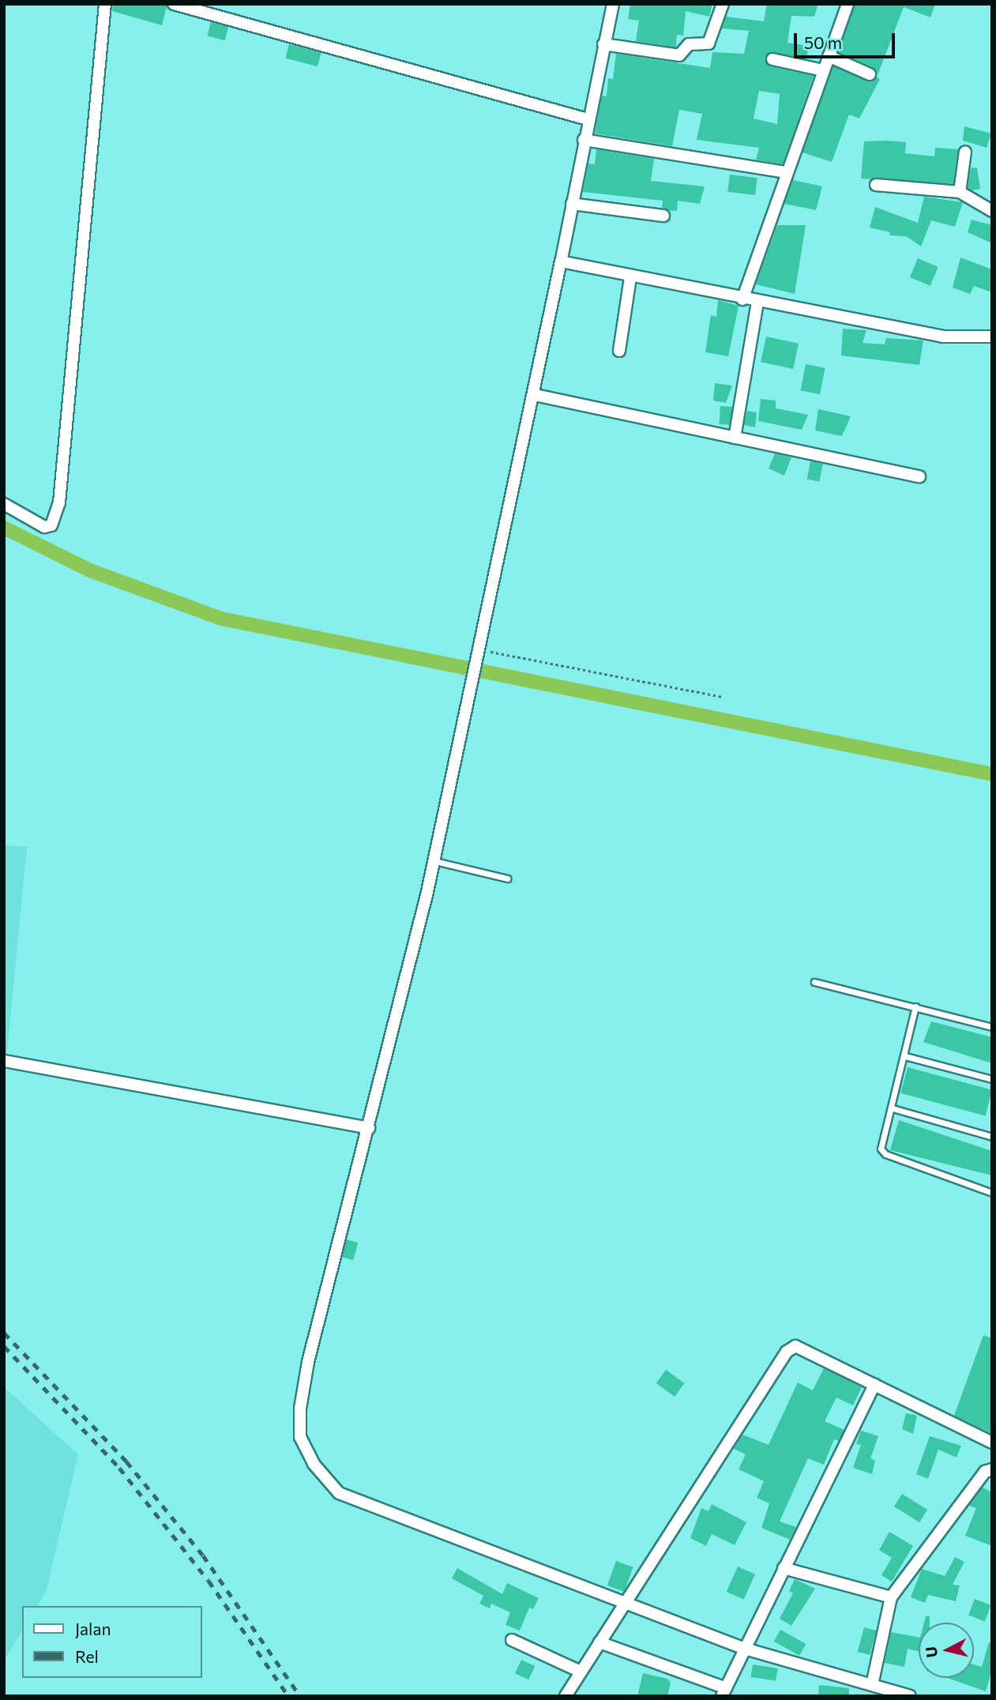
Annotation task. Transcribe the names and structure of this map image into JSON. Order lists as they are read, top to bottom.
{
  "legend": ["Jalan", "Rel"],
  "scale_bar": "50 m",
  "north": "left"
}
